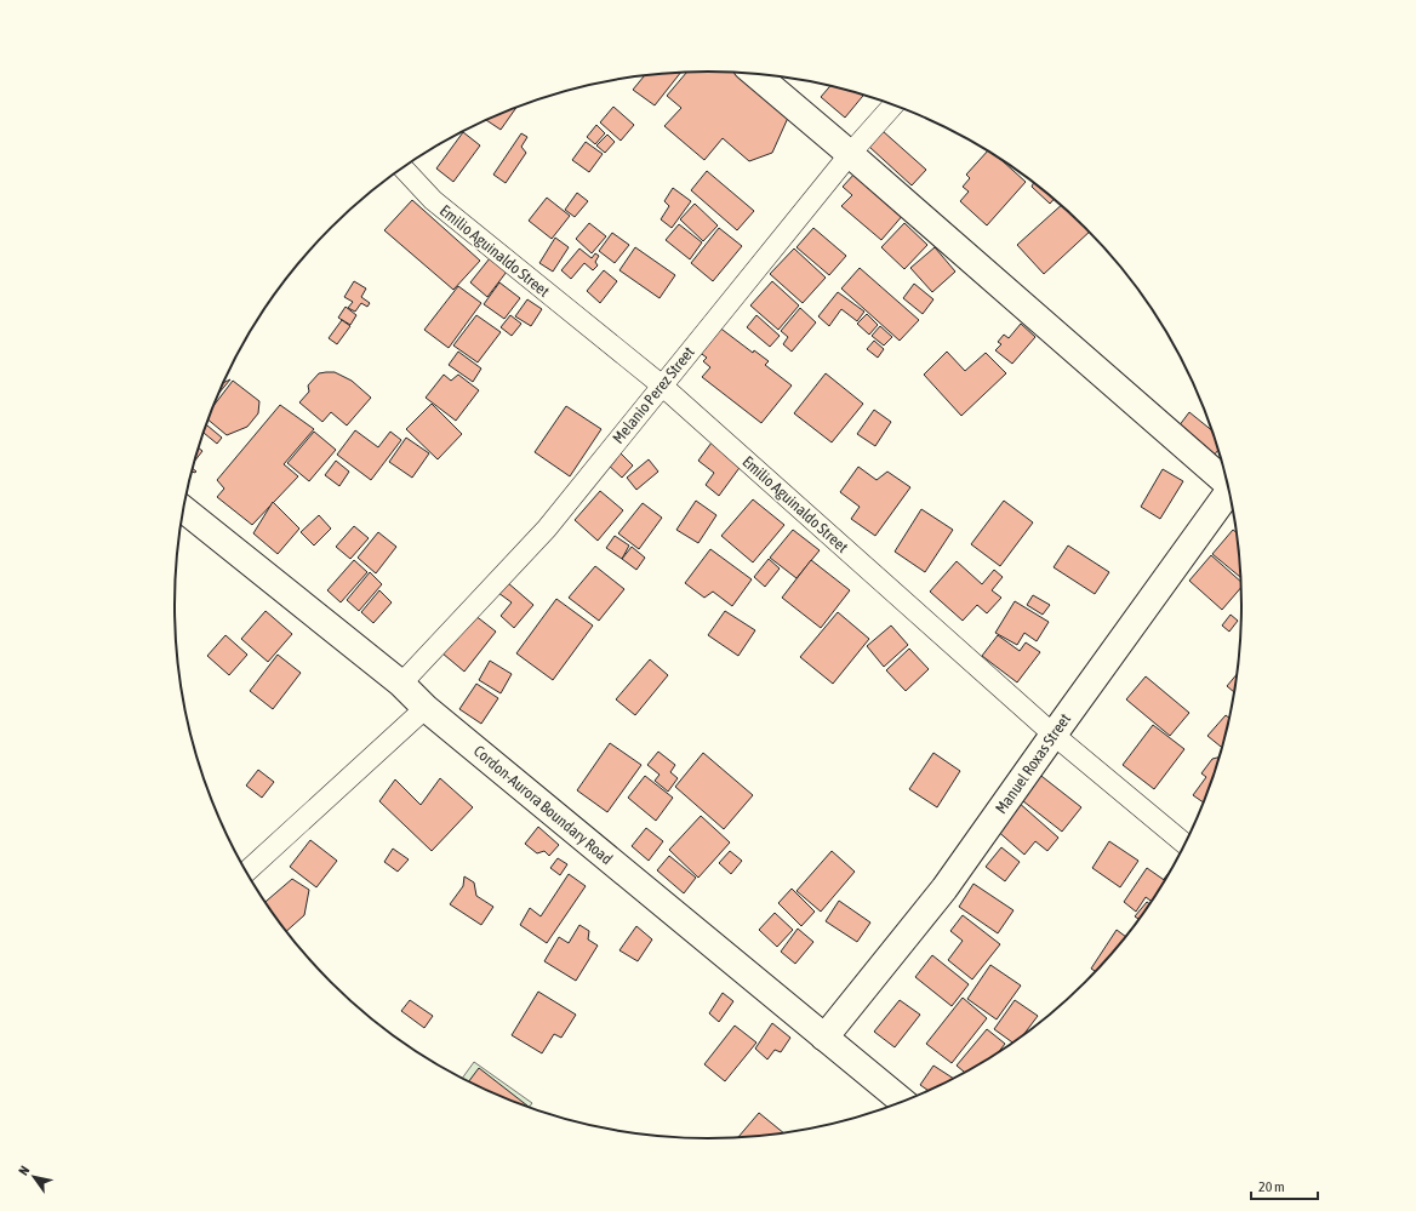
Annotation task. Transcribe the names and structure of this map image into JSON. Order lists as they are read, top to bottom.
{
  "streets": {
    "street": [
      "Emilio Aguinaldo Street",
      "Melanio Perez Street",
      "Manuel Roxas Street",
      "Cordon-Aurora Boundary Road"
    ]
  },
  "crossings": [
    ["Emilio Aguinaldo Street", "Melanio Perez Street"],
    ["Emilio Aguinaldo Street", "Manuel Roxas Street"],
    ["Melanio Perez Street", "Cordon-Aurora Boundary Road"],
    ["Manuel Roxas Street", "Cordon-Aurora Boundary Road"]
  ],
  "scale_bar": "20 m",
  "north": "top left"
}
